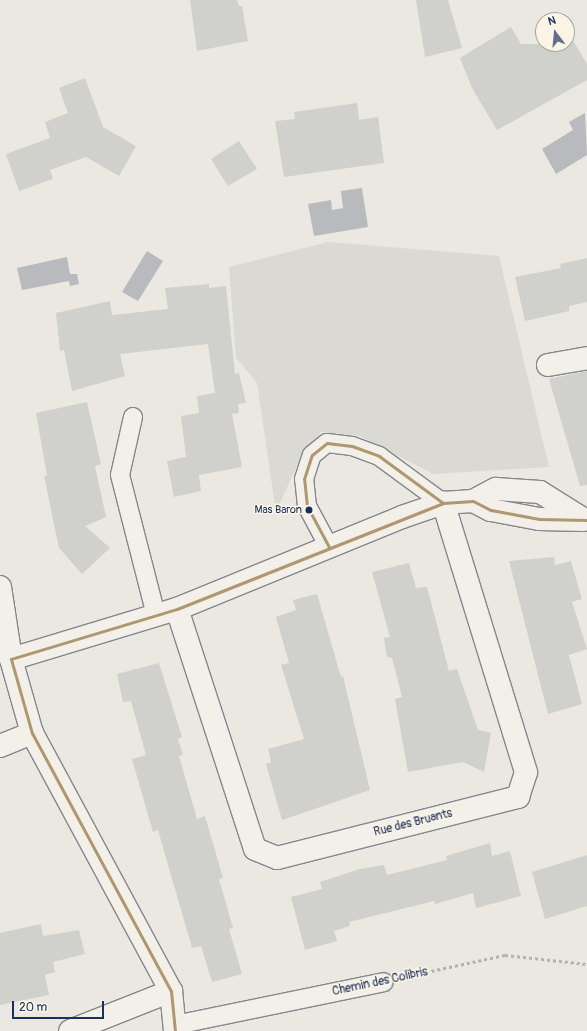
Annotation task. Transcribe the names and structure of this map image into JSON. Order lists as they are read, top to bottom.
{
  "streets": {
    "street": ["Rue des Bruants"],
    "lane": ["Chemin des Colibris"]
  },
  "places": ["Mas Baron"],
  "scale_bar": "20 m",
  "north": "top"
}
